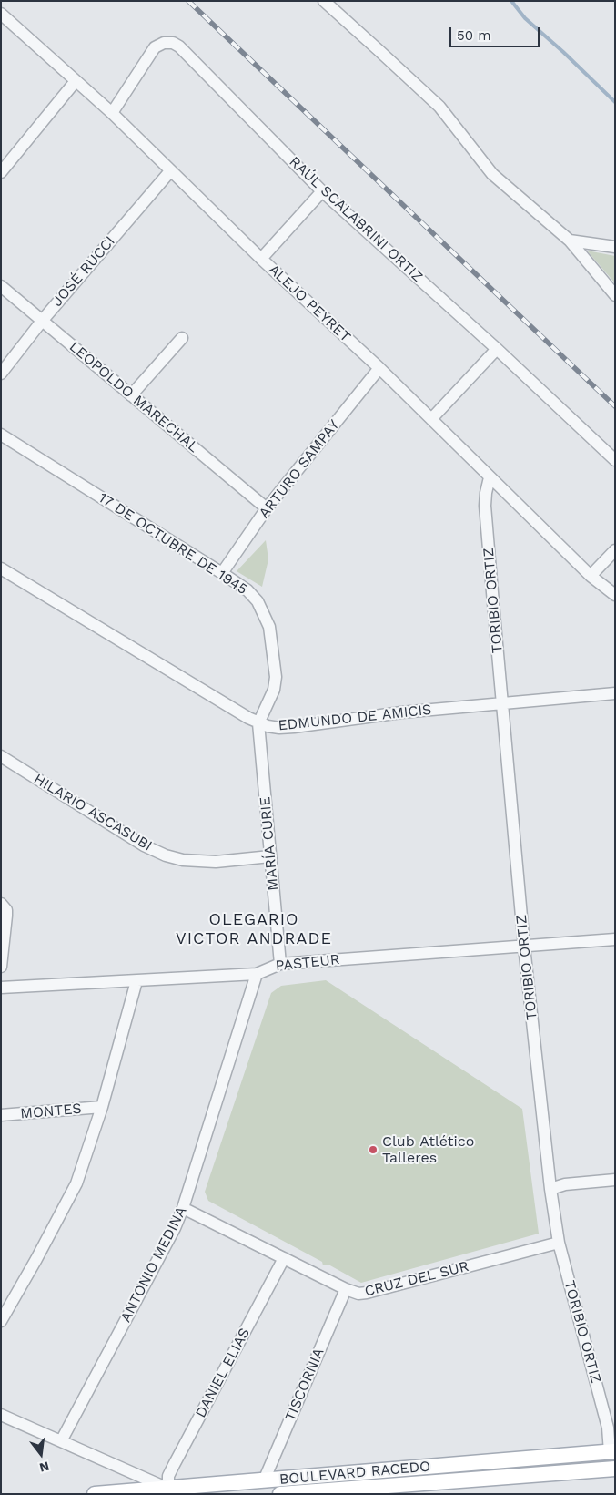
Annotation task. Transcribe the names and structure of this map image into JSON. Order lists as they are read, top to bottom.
{
  "streets": {
    "main road": ["BOULEVARD RACEDO"],
    "street": [
      "RAÚL SCALABRINI ORTIZ",
      "JOSÉ RUCCI",
      "ALEJO PEYRET",
      "LEOPOLDO MARECHAL",
      "ARTURO SAMPAY",
      "17 DE OCTUBRE DE 1945",
      "TORIBIO ORTIZ",
      "EDMUNDO DE AMICIS",
      "HILARIO ASCASUBI",
      "MARÍA CURIE",
      "PASTEUR",
      "MONTES",
      "ANTONIO MEDINA",
      "CRUZ DEL SUR",
      "DANIEL ELIAS",
      "TISCORNIA"
    ]
  },
  "crossings": [
    ["RAÚL SCALABRINI ORTIZ", "ALEJO PEYRET"],
    ["JOSÉ RUCCI", "ALEJO PEYRET"],
    ["JOSÉ RUCCI", "LEOPOLDO MARECHAL"],
    ["ALEJO PEYRET", "ARTURO SAMPAY"],
    ["ALEJO PEYRET", "TORIBIO ORTIZ"],
    ["LEOPOLDO MARECHAL", "ARTURO SAMPAY"],
    ["ARTURO SAMPAY", "17 DE OCTUBRE DE 1945"],
    ["17 DE OCTUBRE DE 1945", "EDMUNDO DE AMICIS"],
    ["17 DE OCTUBRE DE 1945", "MARÍA CURIE"],
    ["TORIBIO ORTIZ", "EDMUNDO DE AMICIS"],
    ["TORIBIO ORTIZ", "PASTEUR"],
    ["TORIBIO ORTIZ", "CRUZ DEL SUR"],
    ["TORIBIO ORTIZ", "BOULEVARD RACEDO"],
    ["EDMUNDO DE AMICIS", "MARÍA CURIE"],
    ["HILARIO ASCASUBI", "MARÍA CURIE"],
    ["MARÍA CURIE", "PASTEUR"],
    ["PASTEUR", "ANTONIO MEDINA"],
    ["ANTONIO MEDINA", "CRUZ DEL SUR"],
    ["CRUZ DEL SUR", "DANIEL ELIAS"],
    ["CRUZ DEL SUR", "TISCORNIA"],
    ["DANIEL ELIAS", "BOULEVARD RACEDO"],
    ["TISCORNIA", "BOULEVARD RACEDO"]
  ],
  "districts": ["OLEGARIO VICTOR ANDRADE"],
  "places": ["Club Atlético Talleres"],
  "scale_bar": "50 m",
  "north": "bottom"
}
